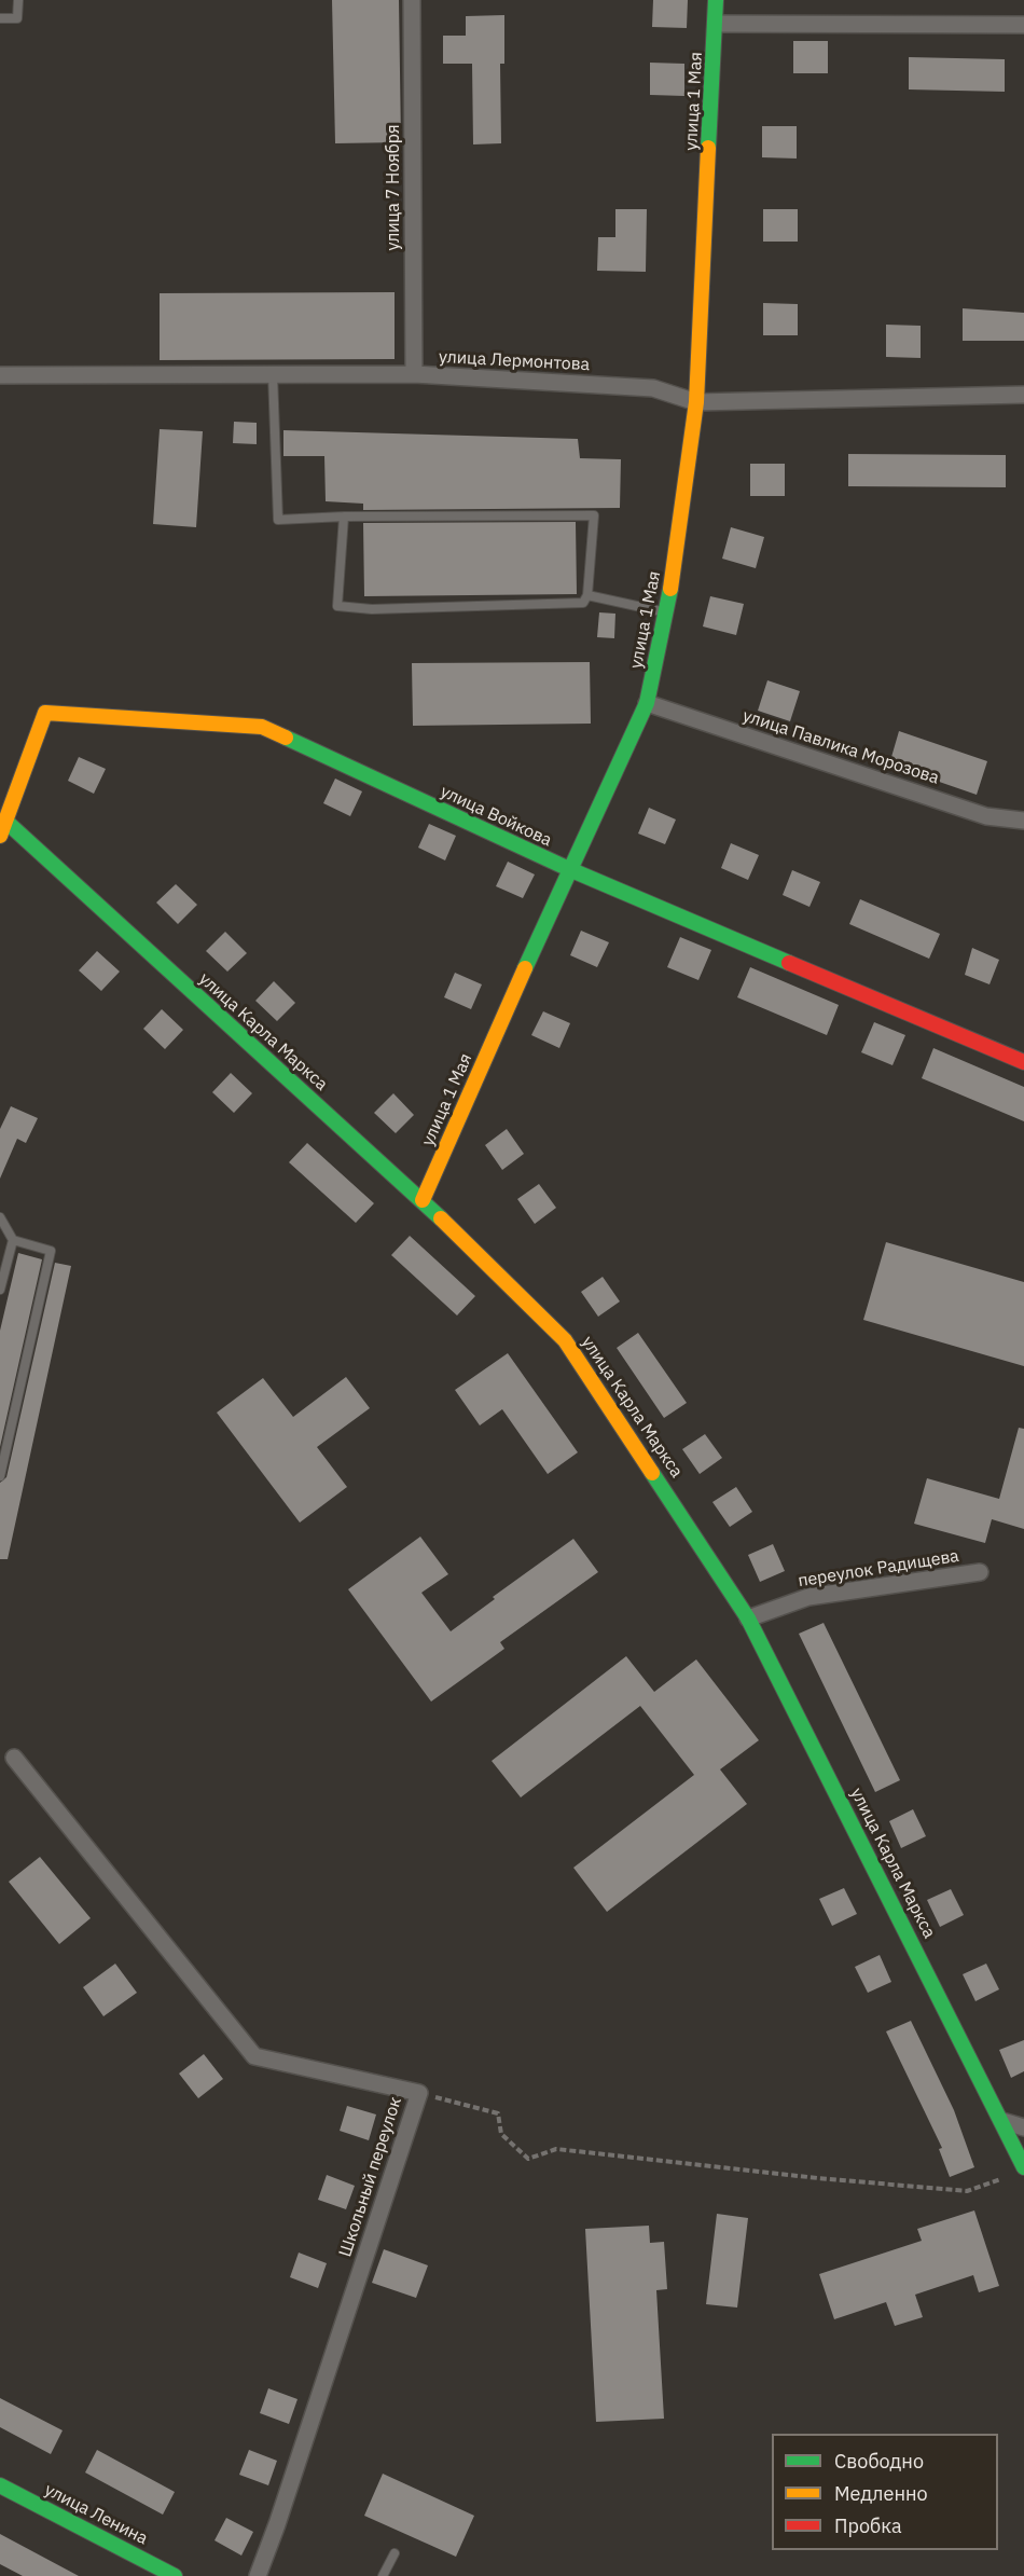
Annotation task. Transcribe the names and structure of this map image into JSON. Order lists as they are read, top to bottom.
{
  "streets": {
    "street": [
      "улица 1 Мая",
      "улица 7 Ноября",
      "улица Лермонтова",
      "улица Павлика Морозова",
      "улица Войкова",
      "улица Карла Маркса",
      "переулок Радищева",
      "Школьный переулок",
      "улица Ленина"
    ]
  },
  "crossings": [
    ["улица 1 Мая", "улица Лермонтова"],
    ["улица 1 Мая", "улица Павлика Морозова"],
    ["улица 1 Мая", "улица Войкова"],
    ["улица 1 Мая", "улица Карла Маркса"],
    ["улица 7 Ноября", "улица Лермонтова"],
    ["улица Войкова", "улица Карла Маркса"],
    ["улица Карла Маркса", "переулок Радищева"]
  ],
  "legend": ["Свободно", "Медленно", "Пробка"]
}
